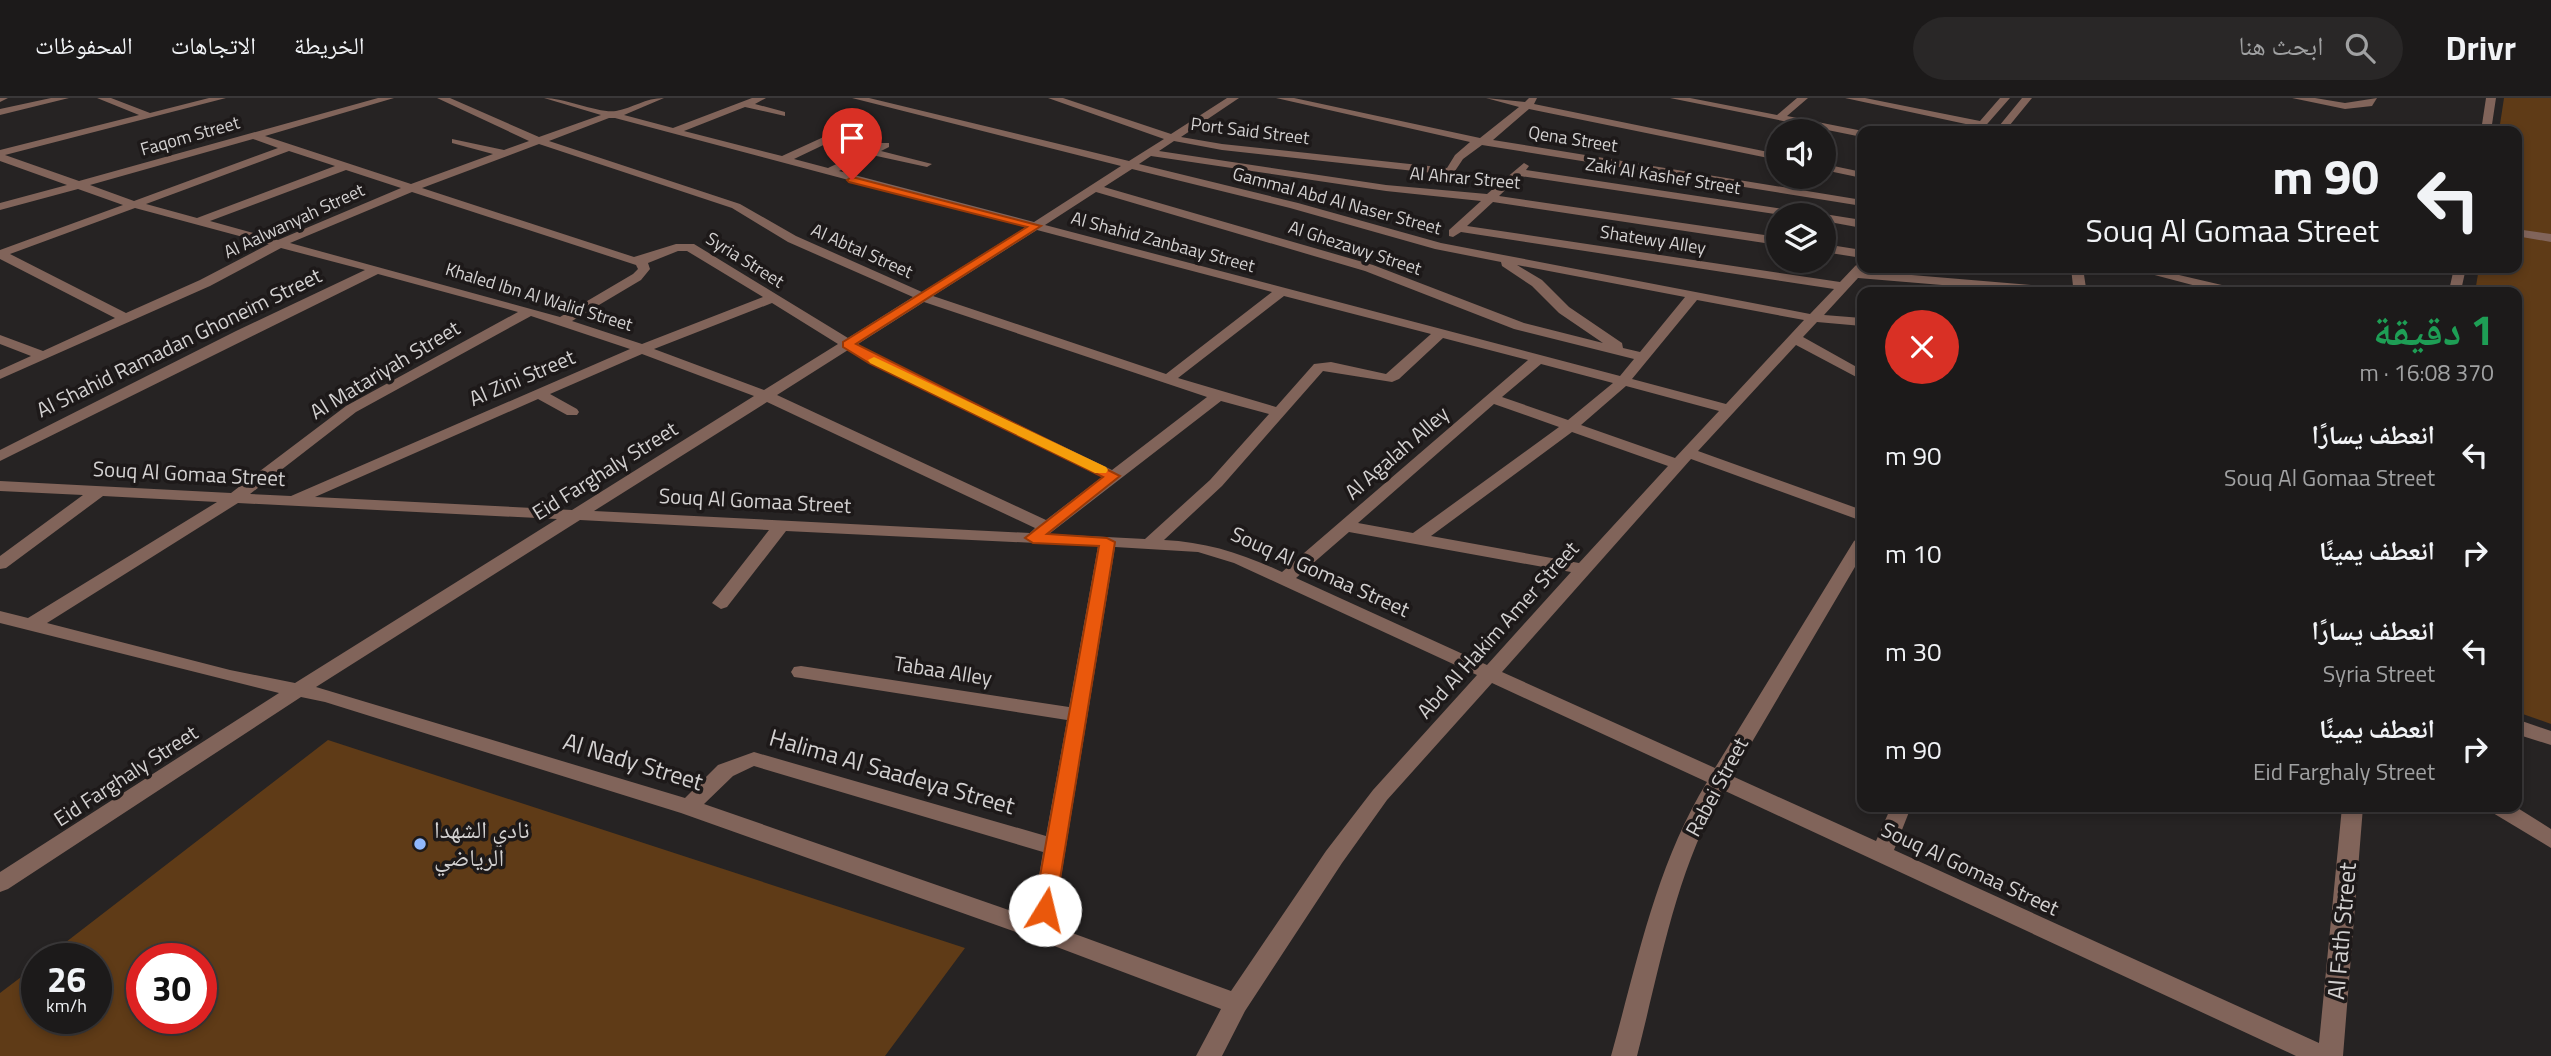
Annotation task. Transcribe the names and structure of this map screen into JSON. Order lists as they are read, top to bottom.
{
  "streets": {
    "street": [
      "Port Said Street",
      "Faqom Street",
      "Qena Street",
      "Zaki Al Kashef Street",
      "Al Ahrar Street",
      "Gammal Abd Al Naser Street",
      "Al Aalwanyah Street",
      "Shatewy Alley",
      "Al Shahid Zanbaay Street",
      "Al Ghezawy Street",
      "Al Abtal Street",
      "Syria Street",
      "Khaled Ibn Al Walid Street",
      "Al Shahid Ramadan Ghoneim Street",
      "Al Matariyah Street",
      "Al Zini Street",
      "Al Agalah Alley",
      "Eid Farghaly Street",
      "Souq Al Gomaa Street",
      "Abd Al Hakim Amer Street",
      "Tabaa Alley",
      "Al Nady Street",
      "Halima Al Saadeya Street",
      "Rabei Street",
      "Al Fath Street"
    ]
  },
  "crossings": [
    ["Port Said Street", "Eid Farghaly Street"],
    ["Faqom Street", "Khaled Ibn Al Walid Street"],
    ["Al Ahrar Street", "Eid Farghaly Street"],
    ["Gammal Abd Al Naser Street", "Eid Farghaly Street"],
    ["Gammal Abd Al Naser Street", "Abd Al Hakim Amer Street"],
    ["Al Aalwanyah Street", "Al Shahid Zanbaay Street"],
    ["Al Aalwanyah Street", "Al Abtal Street"],
    ["Al Aalwanyah Street", "Khaled Ibn Al Walid Street"],
    ["Shatewy Alley", "Abd Al Hakim Amer Street"],
    ["Al Shahid Zanbaay Street", "Al Agalah Alley"],
    ["Al Shahid Zanbaay Street", "Eid Farghaly Street"],
    ["Al Shahid Zanbaay Street", "Abd Al Hakim Amer Street"],
    ["Al Ghezawy Street", "Eid Farghaly Street"],
    ["Al Abtal Street", "Eid Farghaly Street"],
    ["Syria Street", "Al Zini Street"],
    ["Syria Street", "Eid Farghaly Street"],
    ["Khaled Ibn Al Walid Street", "Al Shahid Ramadan Ghoneim Street"],
    ["Khaled Ibn Al Walid Street", "Al Matariyah Street"],
    ["Khaled Ibn Al Walid Street", "Al Zini Street"],
    ["Khaled Ibn Al Walid Street", "Eid Farghaly Street"],
    ["Khaled Ibn Al Walid Street", "Souq Al Gomaa Street"],
    ["Al Matariyah Street", "Souq Al Gomaa Street"],
    ["Al Matariyah Street", "Al Nady Street"],
    ["Al Zini Street", "Souq Al Gomaa Street"],
    ["Al Agalah Alley", "Souq Al Gomaa Street"],
    ["Eid Farghaly Street", "Souq Al Gomaa Street"],
    ["Eid Farghaly Street", "Al Nady Street"],
    ["Souq Al Gomaa Street", "Abd Al Hakim Amer Street"],
    ["Souq Al Gomaa Street", "Rabei Street"],
    ["Abd Al Hakim Amer Street", "Al Nady Street"],
    ["Al Nady Street", "Halima Al Saadeya Street"]
  ],
  "places": ["نادي الشهدا الرياضي"],
  "page": {
    "header": "Drivr",
    "search": "ابحث هنا",
    "nav": ["الخريطة", "الاتجاهات", "المحفوظات"],
    "turn": ["90 m", "Souq Al Gomaa Street"],
    "heading": ["1 دقيقة", "370 m · 16:08"],
    "list": [
      {
        "name": "انعطف يسارًا",
        "note": "Souq Al Gomaa Street",
        "value": "90 m"
      },
      {
        "name": "انعطف يمينًا",
        "value": "10 m"
      },
      {
        "name": "انعطف يسارًا",
        "note": "Syria Street",
        "value": "30 m"
      },
      {
        "name": "انعطف يمينًا",
        "note": "Eid Farghaly Street",
        "value": "90 m"
      }
    ],
    "speed": "26 km/h",
    "limit": "30"
  }
}
